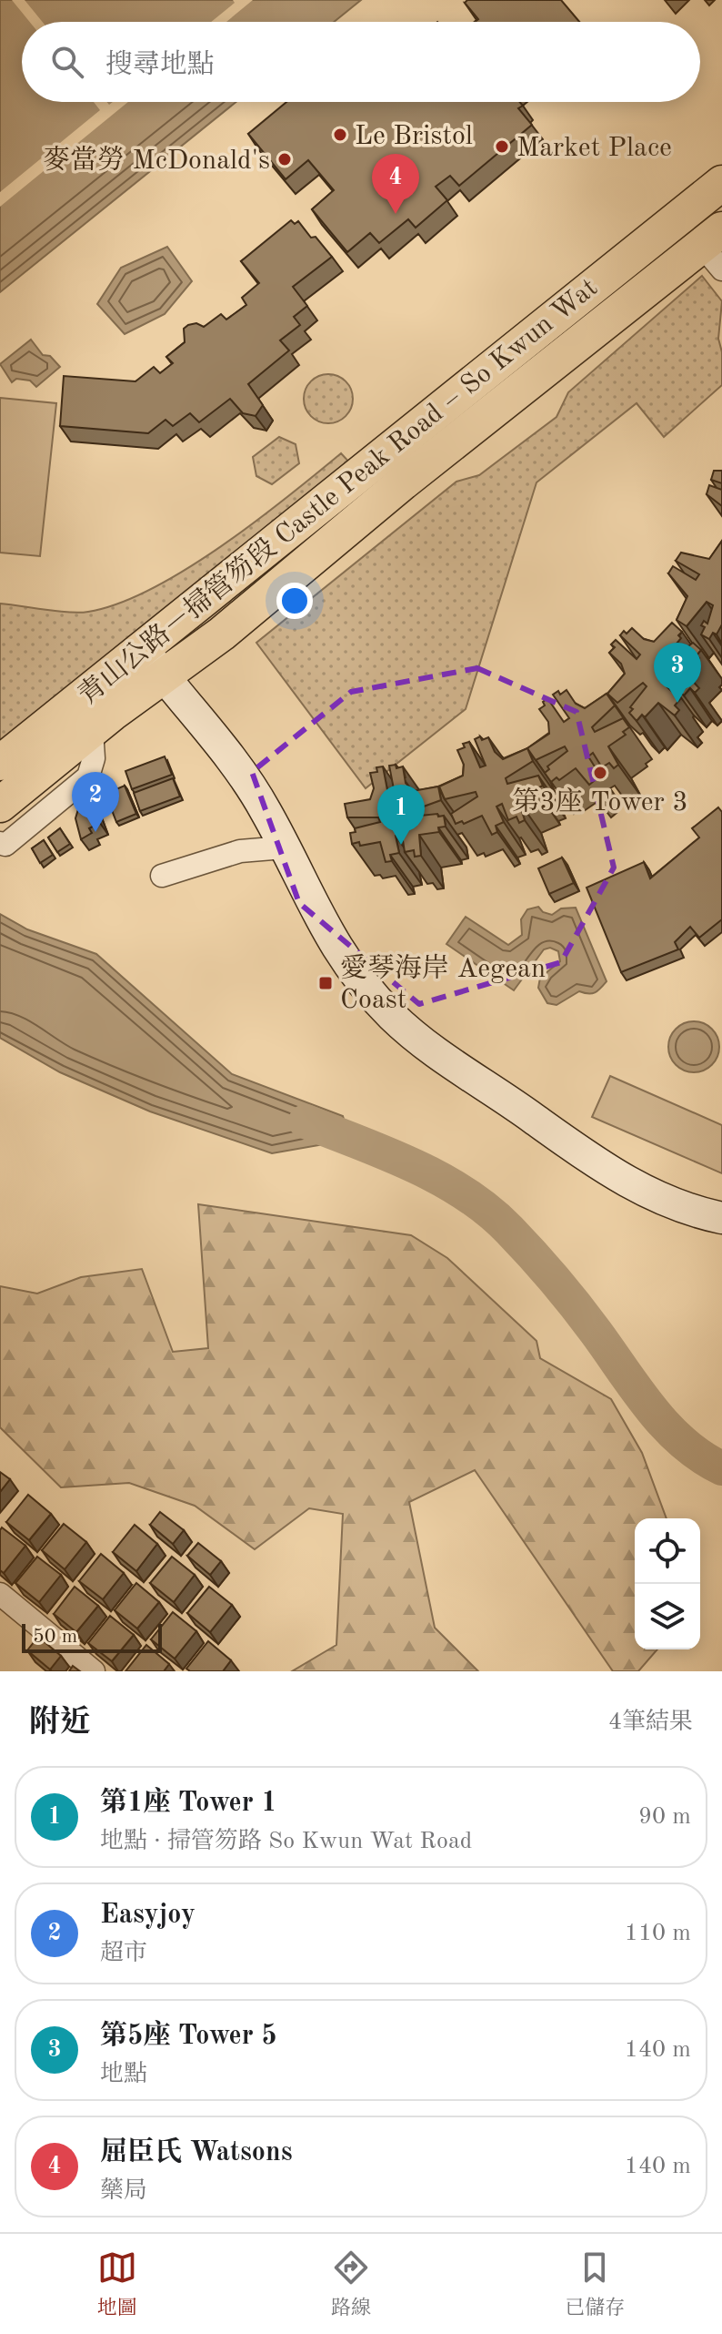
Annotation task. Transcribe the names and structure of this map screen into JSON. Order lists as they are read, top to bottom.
{
  "streets": {
    "main road": ["青山公路－掃管笏段 Castle Peak Road – So Kwun Wat"]
  },
  "places": {
    "other": [
      "Le Bristol",
      "Market Place",
      "麥當勞 McDonald's",
      "第3座 Tower 3"
    ],
    "transit": ["愛琴海岸 Aegean Coast"]
  },
  "scale_bar": "50 m",
  "page": {
    "search": "搜尋地點",
    "pins": [
      "4",
      "3",
      "2",
      "1"
    ],
    "scale": "50 m",
    "heading": ["附近", "4筆結果"],
    "list": [
      {
        "mark": "1",
        "name": "第1座 Tower 1",
        "note": "地點 · 掃管笏路 So Kwun Wat Road",
        "value": "90 m"
      },
      {
        "mark": "2",
        "name": "Easyjoy",
        "note": "超市",
        "value": "110 m"
      },
      {
        "mark": "3",
        "name": "第5座 Tower 5",
        "note": "地點",
        "value": "140 m"
      },
      {
        "mark": "4",
        "name": "屈臣氏 Watsons",
        "note": "藥局",
        "value": "140 m"
      }
    ],
    "nav": ["地圖", "路線", "已儲存"]
  }
}
